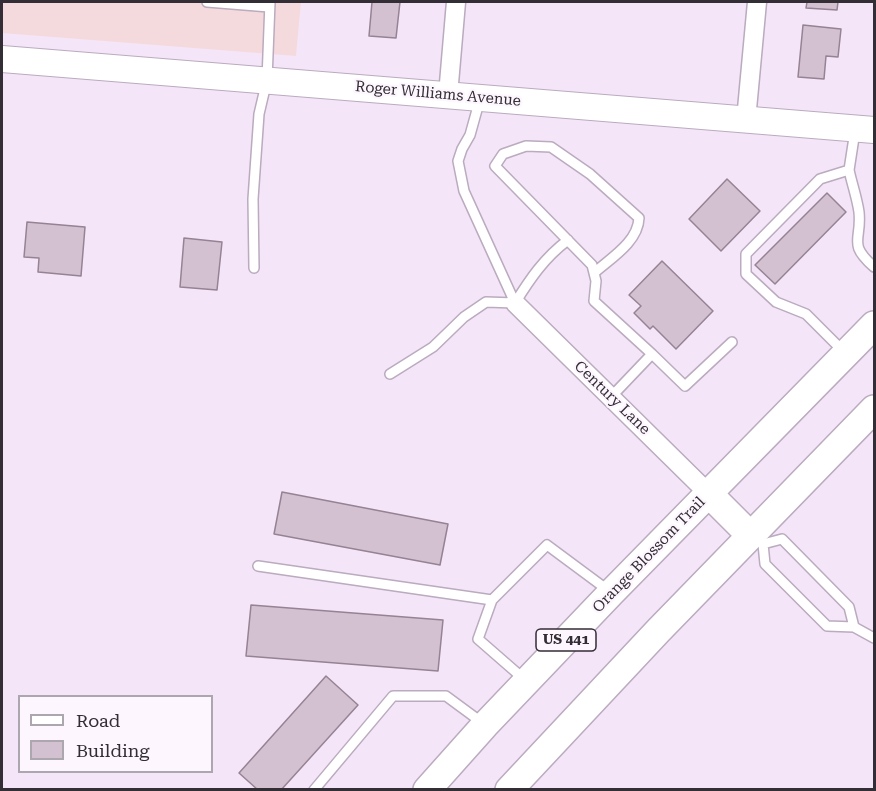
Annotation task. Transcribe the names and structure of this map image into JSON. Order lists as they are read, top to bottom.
{
  "streets": {
    "main road": ["Orange Blossom Trail", "US 441"],
    "street": ["Roger Williams Avenue", "Century Lane"]
  },
  "crossings": [
    ["Century Lane", "Orange Blossom Trail"]
  ],
  "legend": ["Road", "Building"]
}
